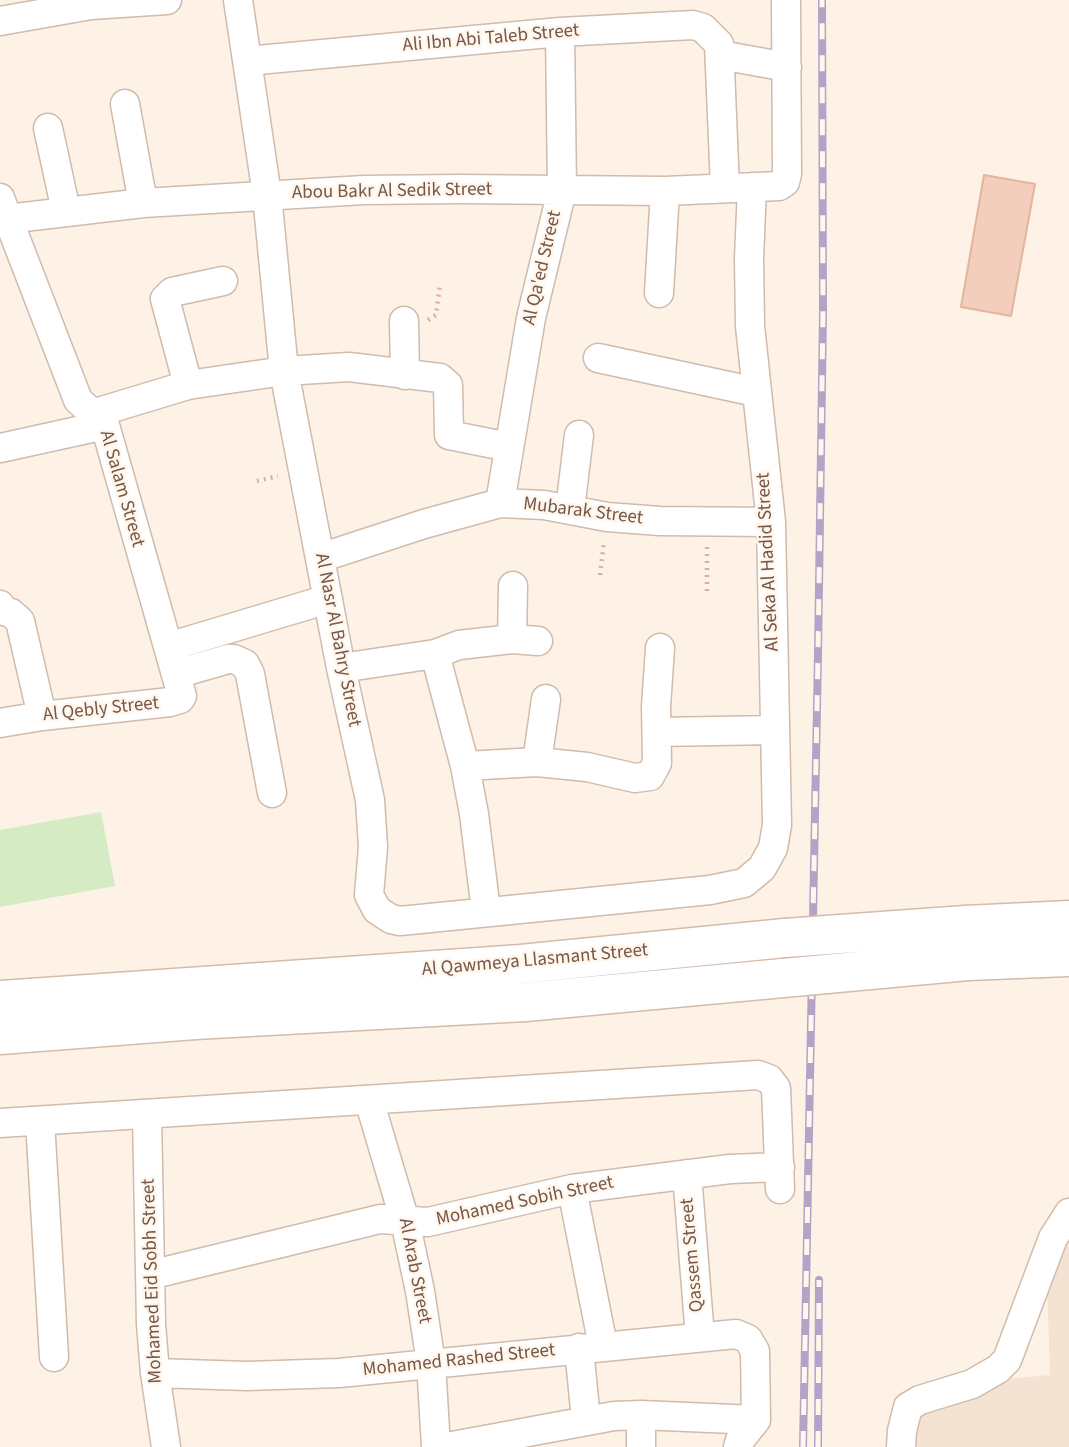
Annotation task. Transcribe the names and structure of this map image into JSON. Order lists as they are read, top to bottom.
{
  "streets": {
    "main road": ["Al Qawmeya Llasmant Street"],
    "street": [
      "Ali Ibn Abi Taleb Street",
      "Abou Bakr Al Sedik Street",
      "Al Qa'ed Street",
      "Al Salam Street",
      "Mubarak Street",
      "Al Seka Al Hadid Street",
      "Al Nasr Al Bahry Street",
      "Al Qebly Street",
      "Mohamed Sobih Street",
      "Qassem Street",
      "Al Arab Street",
      "Mohamed Eid Sobh Street",
      "Mohamed Rashed Street"
    ]
  },
  "crossings": [
    ["Ali Ibn Abi Taleb Street", "Al Qa'ed Street"],
    ["Ali Ibn Abi Taleb Street", "Al Nasr Al Bahry Street"],
    ["Abou Bakr Al Sedik Street", "Al Qa'ed Street"],
    ["Abou Bakr Al Sedik Street", "Al Salam Street"],
    ["Abou Bakr Al Sedik Street", "Al Seka Al Hadid Street"],
    ["Abou Bakr Al Sedik Street", "Al Nasr Al Bahry Street"],
    ["Al Qa'ed Street", "Mubarak Street"],
    ["Al Salam Street", "Al Qebly Street"],
    ["Mubarak Street", "Al Seka Al Hadid Street"],
    ["Mubarak Street", "Al Nasr Al Bahry Street"],
    ["Al Seka Al Hadid Street", "Al Nasr Al Bahry Street"],
    ["Mohamed Sobih Street", "Qassem Street"],
    ["Mohamed Sobih Street", "Al Arab Street"],
    ["Mohamed Sobih Street", "Mohamed Eid Sobh Street"],
    ["Qassem Street", "Mohamed Rashed Street"],
    ["Al Arab Street", "Mohamed Rashed Street"],
    ["Mohamed Eid Sobh Street", "Mohamed Rashed Street"]
  ]
}
